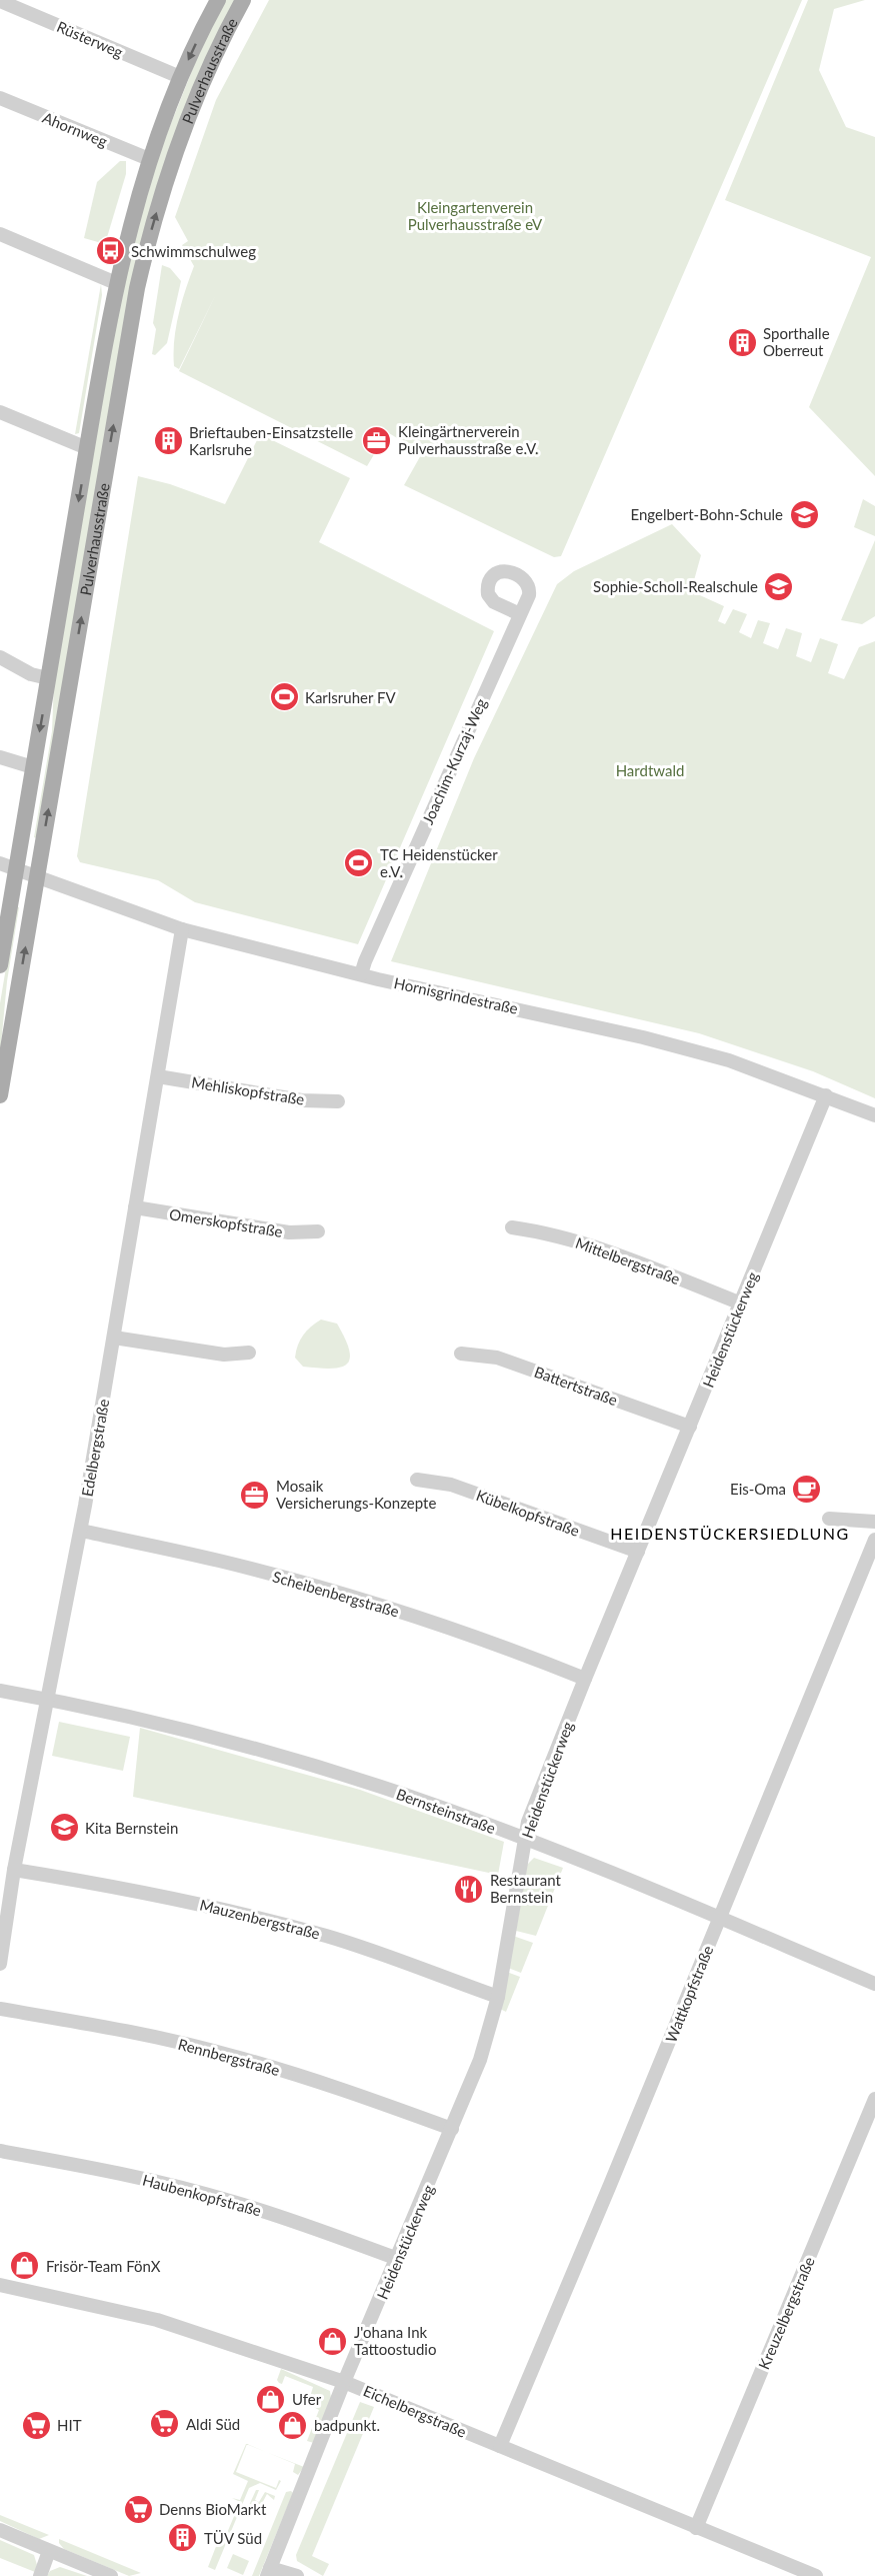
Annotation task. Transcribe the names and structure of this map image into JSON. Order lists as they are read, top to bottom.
{
  "streets": {
    "main road": ["Pulverhausstraße"],
    "street": [
      "Rüsterweg",
      "Ahornweg",
      "Joachim-Kurzaj-Weg",
      "Hornisgrindestraße",
      "Mehliskopfstraße",
      "Omerskopfstraße",
      "Mittelbergstraße",
      "Heidenstückerweg",
      "Battertstraße",
      "Edelbergstraße",
      "Kübelkopfstraße",
      "Scheibenbergstraße",
      "Bernsteinstraße",
      "Mauzenbergstraße",
      "Wattkopfstraße",
      "Rennbergstraße",
      "Haubenkopfstraße",
      "Kreuzelbergstraße",
      "Eichelbergstraße"
    ]
  },
  "crossings": [
    ["Rüsterweg", "Pulverhausstraße"],
    ["Pulverhausstraße", "Ahornweg"],
    ["Pulverhausstraße", "Hornisgrindestraße"],
    ["Joachim-Kurzaj-Weg", "Hornisgrindestraße"],
    ["Hornisgrindestraße", "Heidenstückerweg"],
    ["Hornisgrindestraße", "Edelbergstraße"],
    ["Mehliskopfstraße", "Edelbergstraße"],
    ["Omerskopfstraße", "Edelbergstraße"],
    ["Mittelbergstraße", "Heidenstückerweg"],
    ["Heidenstückerweg", "Battertstraße"],
    ["Heidenstückerweg", "Kübelkopfstraße"],
    ["Heidenstückerweg", "Scheibenbergstraße"],
    ["Heidenstückerweg", "Bernsteinstraße"],
    ["Heidenstückerweg", "Mauzenbergstraße"],
    ["Heidenstückerweg", "Rennbergstraße"],
    ["Heidenstückerweg", "Haubenkopfstraße"],
    ["Heidenstückerweg", "Eichelbergstraße"],
    ["Edelbergstraße", "Scheibenbergstraße"],
    ["Edelbergstraße", "Bernsteinstraße"],
    ["Edelbergstraße", "Mauzenbergstraße"],
    ["Bernsteinstraße", "Wattkopfstraße"],
    ["Wattkopfstraße", "Eichelbergstraße"],
    ["Kreuzelbergstraße", "Eichelbergstraße"]
  ],
  "districts": ["HEIDENSTÜCKERSIEDLUNG"],
  "parks": ["Kleingartenverein Pulverhausstraße eV", "Hardtwald"],
  "places": {
    "bus stop": ["Schwimmschulweg"],
    "building": ["Sporthalle Oberreut", "Brieftauben-Einsatzstelle Karlsruhe", "TÜV Süd"],
    "office": ["Kleingärtnerverein Pulverhausstraße e.V.", "Mosaik Versicherungs-Konzepte"],
    "school or university": ["Engelbert-Bohn-Schule", "Sophie-Scholl-Realschule", "Kita Bernstein"],
    "sports": ["Karlsruher FV", "TC Heidenstücker e.V."],
    "cafe": ["Eis-Oma"],
    "restaurant": ["Restaurant Bernstein"],
    "shop": [
      "Frisör-Team FönX",
      "J'ohana Ink Tattoostudio",
      "Ufer",
      "badpunkt."
    ],
    "supermarket": ["Aldi Süd", "HIT", "Denns BioMarkt"]
  }
}
